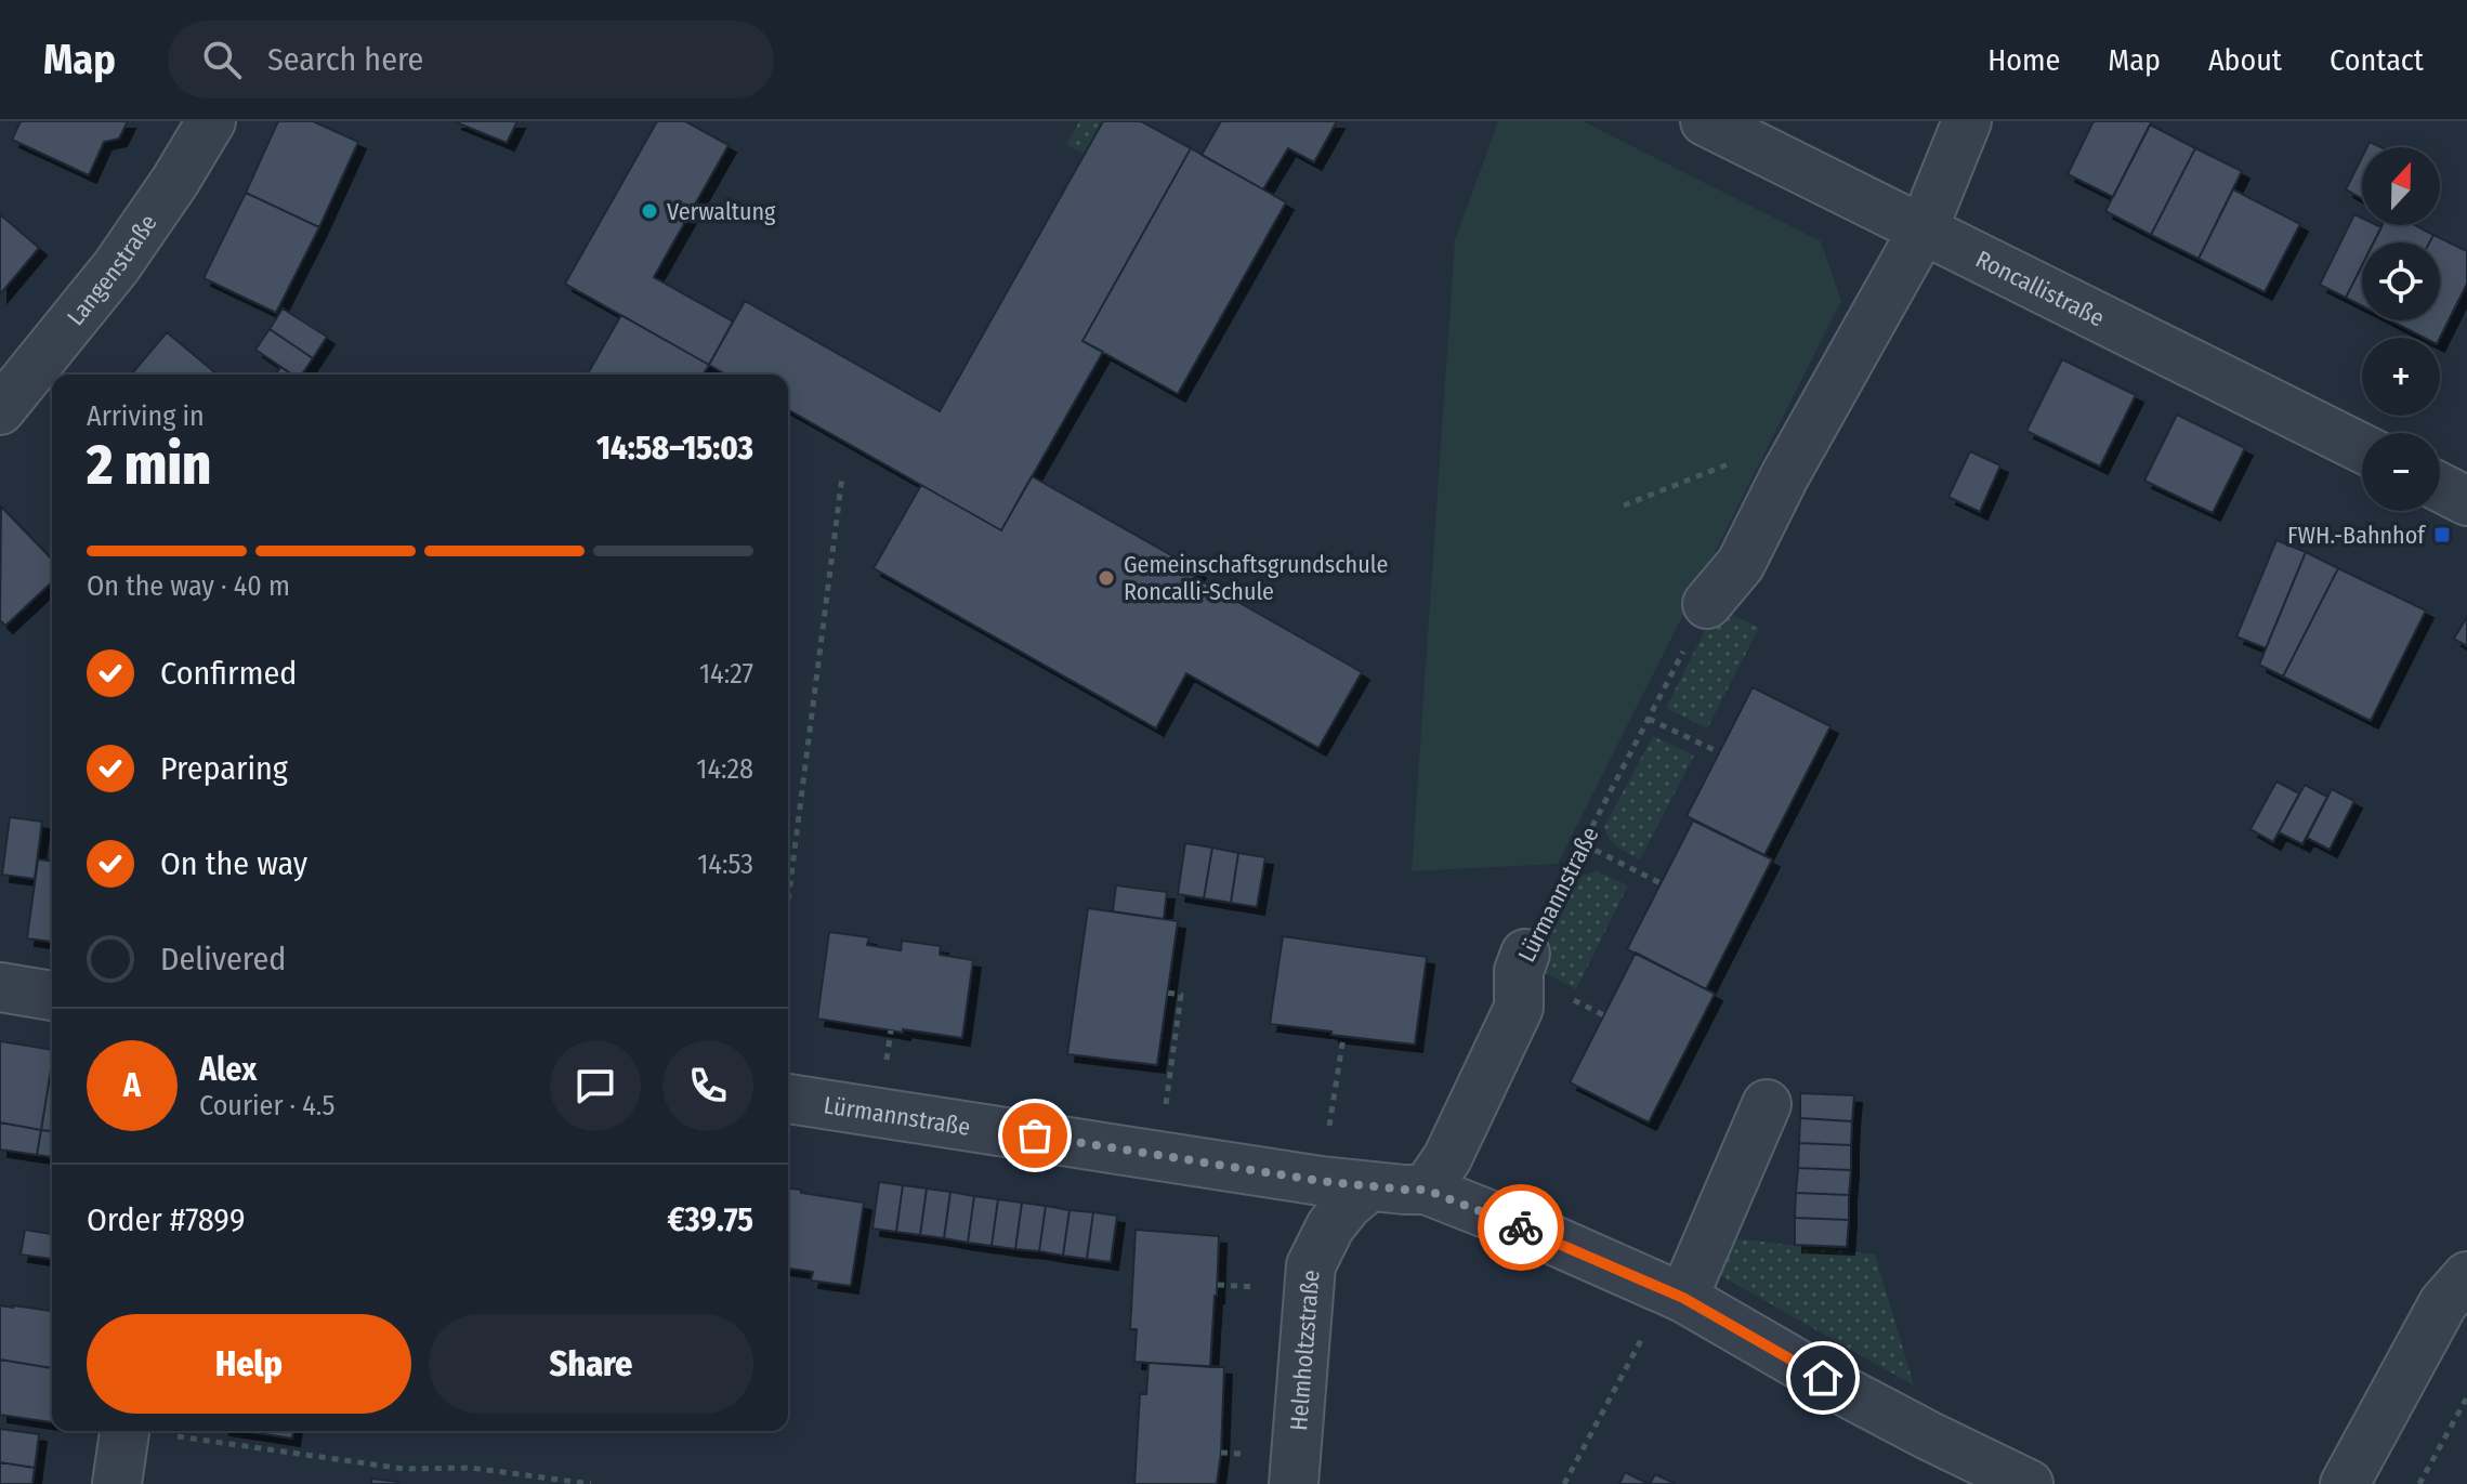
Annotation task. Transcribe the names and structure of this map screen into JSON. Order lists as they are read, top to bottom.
{
  "streets": {
    "street": [
      "Langenstraße",
      "Roncallistraße",
      "Lürmannstraße",
      "Helmholtzstraße"
    ]
  },
  "crossings": [
    ["Lürmannstraße", "Helmholtzstraße"]
  ],
  "places": {
    "other": ["Verwaltung", "Gemeinschaftsgrundschule Roncalli-Schule"],
    "transit": ["FWH.-Bahnhof"]
  },
  "north": "top",
  "page": {
    "header": "Map",
    "search": "Search here",
    "nav": [
      "Home",
      "Map",
      "About",
      "Contact"
    ],
    "map_buttons": ["+", "−"],
    "heading": ["2 min", "Arriving in", "14:58–15:03"],
    "panel": [
      "Alex",
      "Courier · 4.5",
      "Order #7899",
      "€39.75"
    ],
    "bar": "On the way · 40 m",
    "list": [
      ["Confirmed", "14:27"],
      ["Preparing", "14:28"],
      ["On the way", "14:53"],
      "Delivered"
    ],
    "round": "A",
    "buttons": ["Help", "Share"]
  }
}
